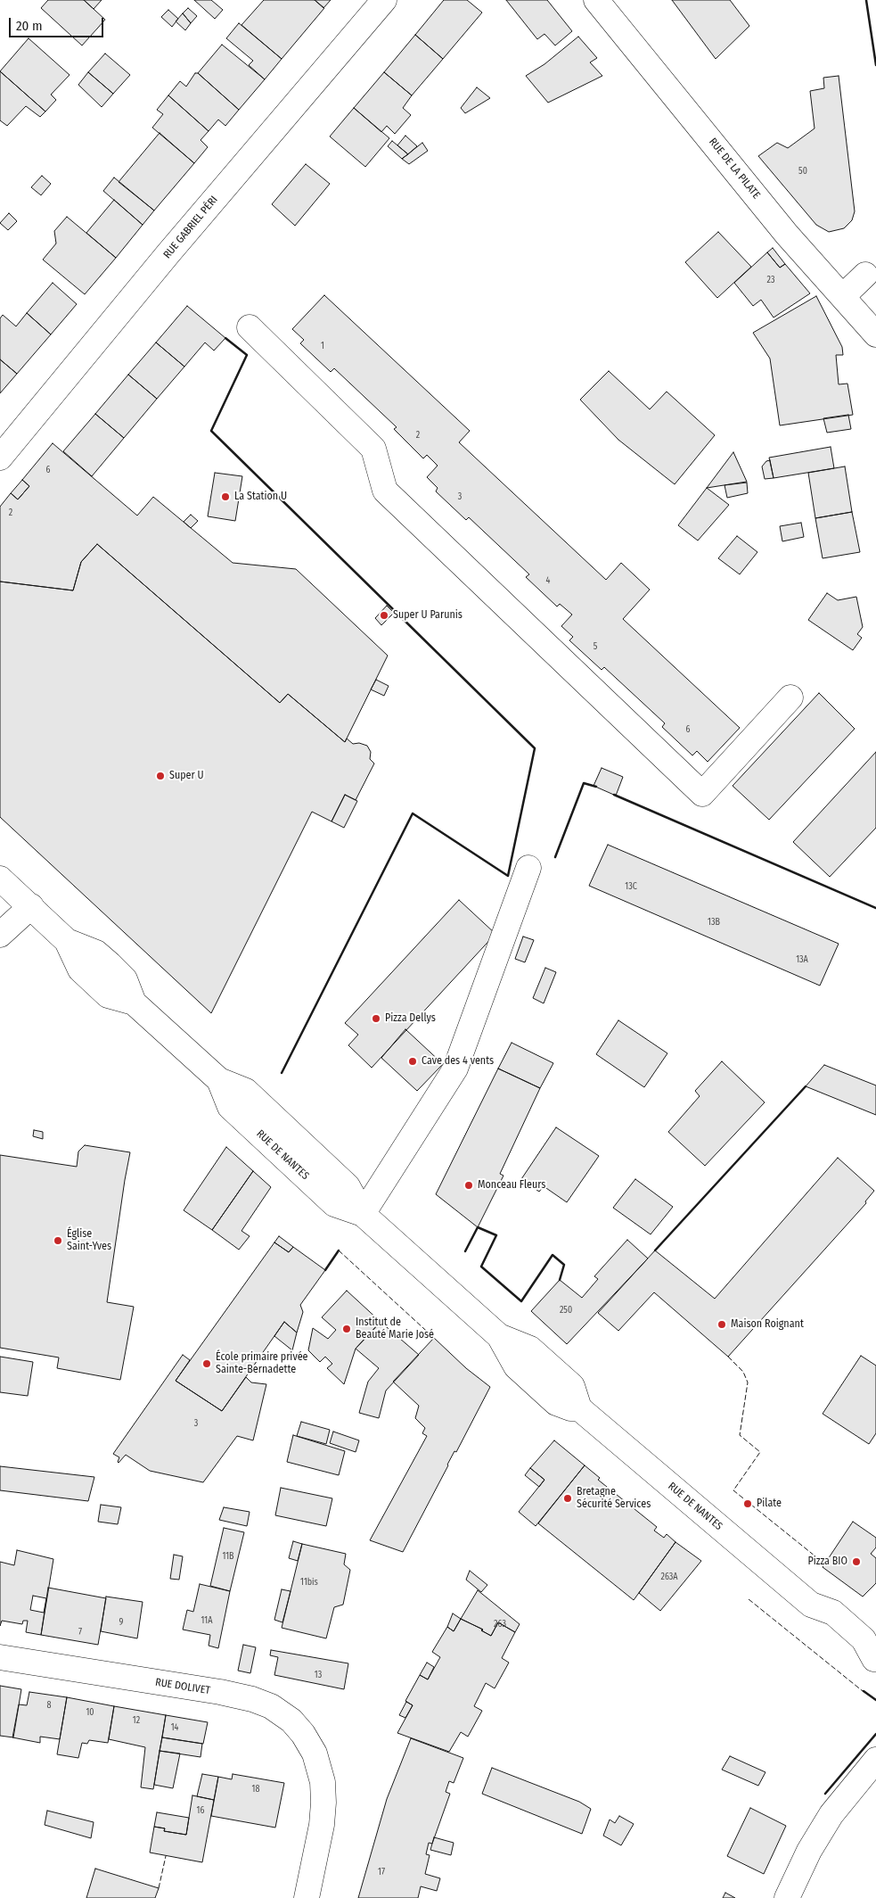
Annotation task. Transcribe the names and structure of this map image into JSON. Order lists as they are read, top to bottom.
{
  "streets": {
    "street": [
      "RUE DE LA PILATE",
      "RUE GABRIEL PÉRI",
      "RUE DE NANTES",
      "RUE DOLIVET"
    ]
  },
  "places": [
    "La Station U",
    "Super U Parunis",
    "Super U",
    "Pizza Dellys",
    "Cave des 4 vents",
    "Monceau Fleurs",
    "Église Saint-Yves",
    "Maison Roignant",
    "Institut de Beauté Marie José",
    "École primaire privée Sainte-Bernadette",
    "Bretagne Sécurité Services",
    "Pilate",
    "Pizza BIO"
  ],
  "house_numbers": [
    "50",
    "23",
    "1",
    "2",
    "6",
    "3",
    "2",
    "4",
    "5",
    "6",
    "13C",
    "13B",
    "13A",
    "250",
    "3",
    "11B",
    "263A",
    "11bis",
    "11A",
    "9",
    "263",
    "7",
    "13",
    "8",
    "10",
    "12",
    "14",
    "18",
    "16",
    "17"
  ],
  "scale_bar": "20 m"
}
